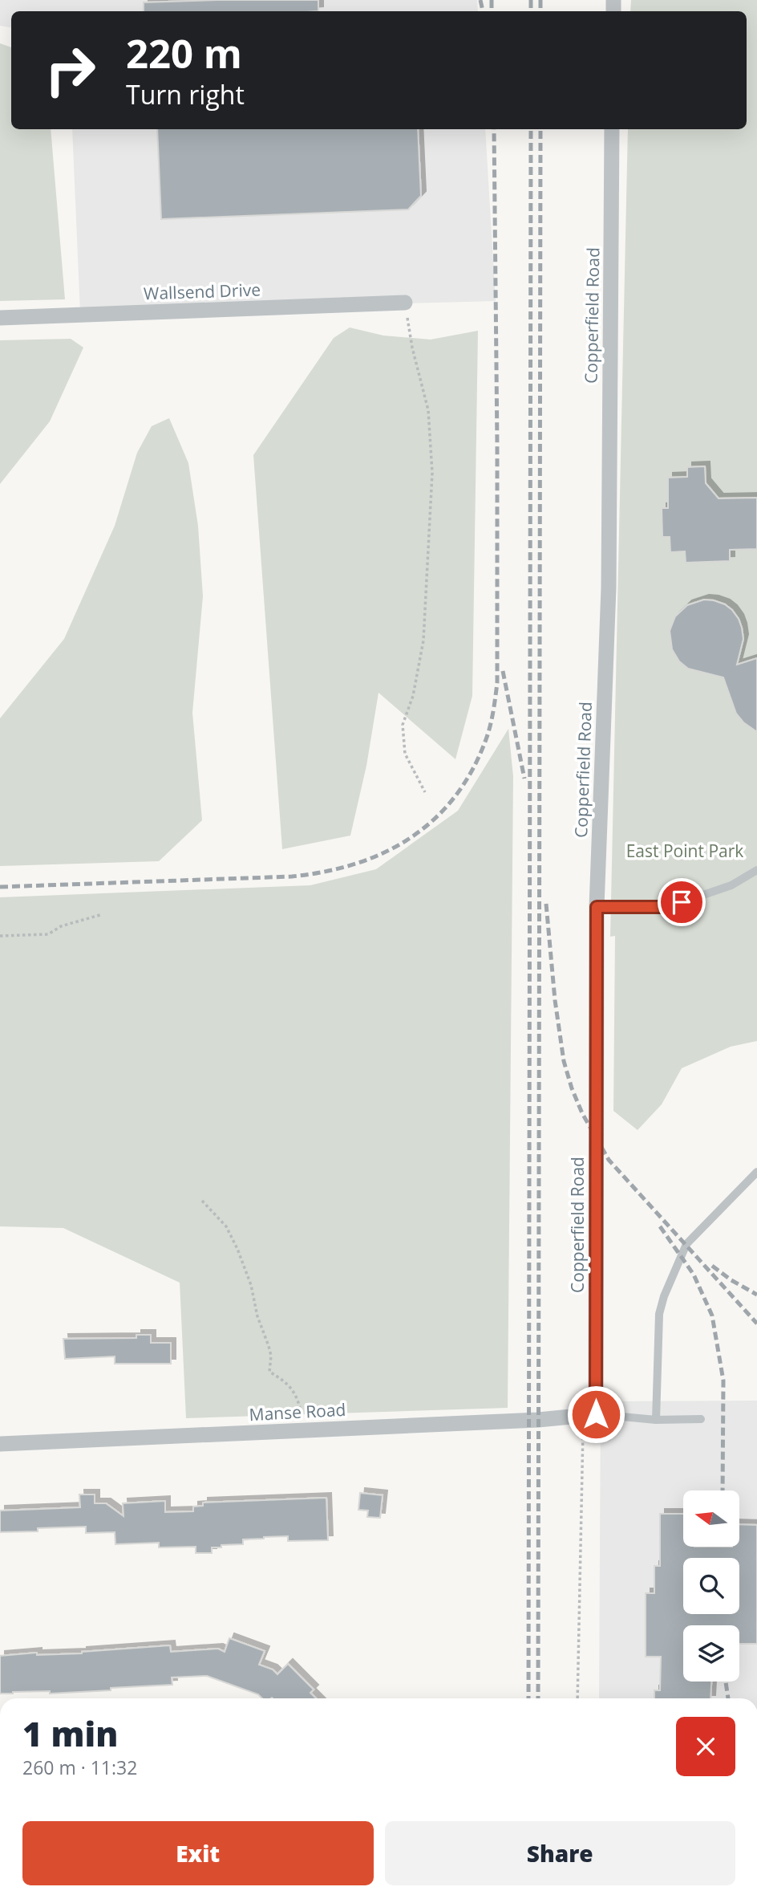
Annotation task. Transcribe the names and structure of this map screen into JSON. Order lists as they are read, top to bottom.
{
  "streets": {
    "street": ["Wallsend Drive", "Copperfield Road", "Manse Road"]
  },
  "crossings": [
    ["Copperfield Road", "Manse Road"]
  ],
  "parks": ["East Point Park"],
  "north": "left",
  "page": {
    "turn": ["220 m", "Turn right"],
    "heading": ["1 min", "260 m · 11:32"],
    "buttons": ["Exit", "Share"]
  }
}
